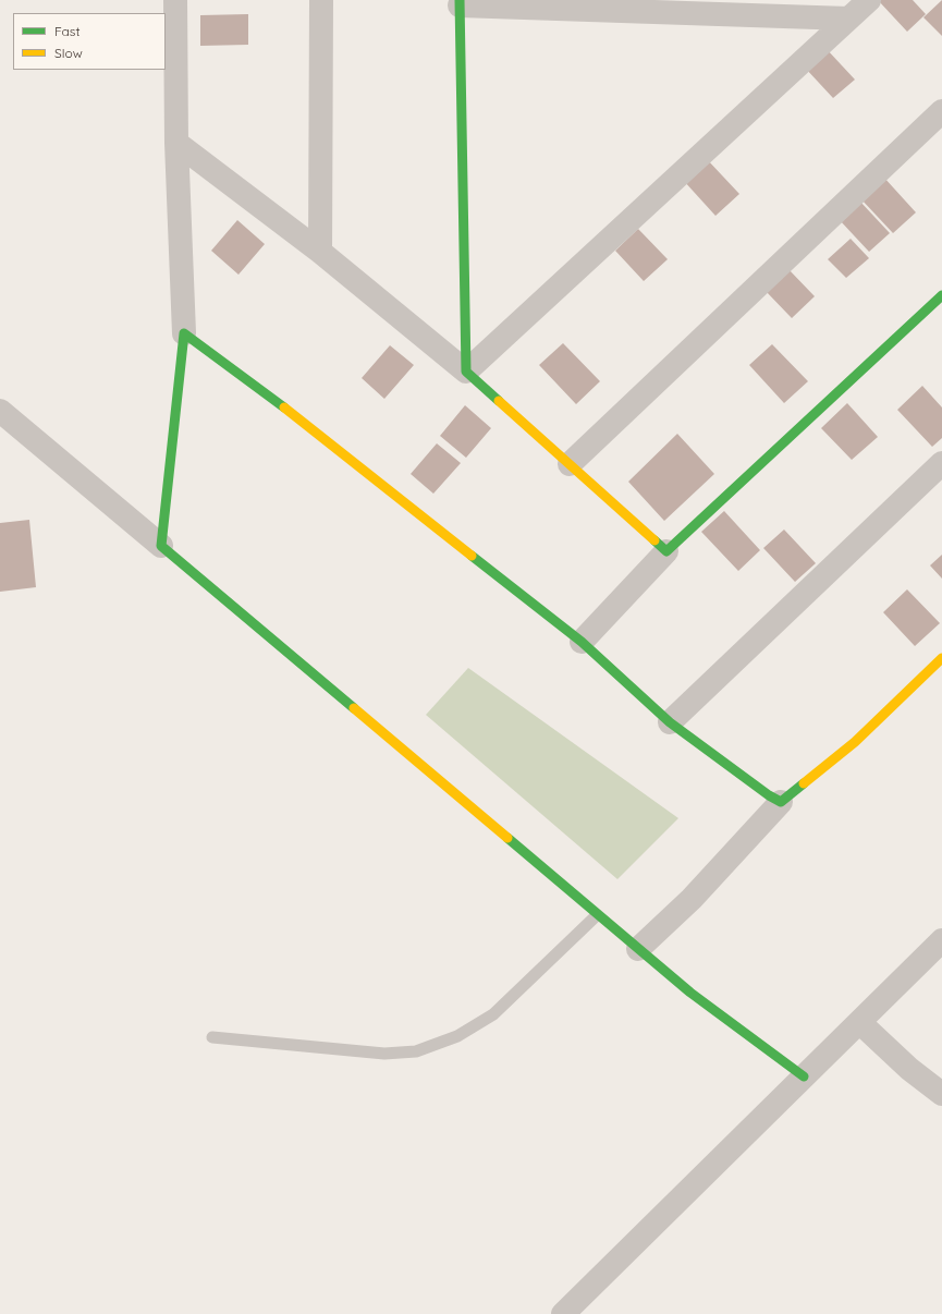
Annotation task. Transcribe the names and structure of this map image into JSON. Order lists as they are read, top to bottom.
{
  "legend": ["Fast", "Slow"]
}
